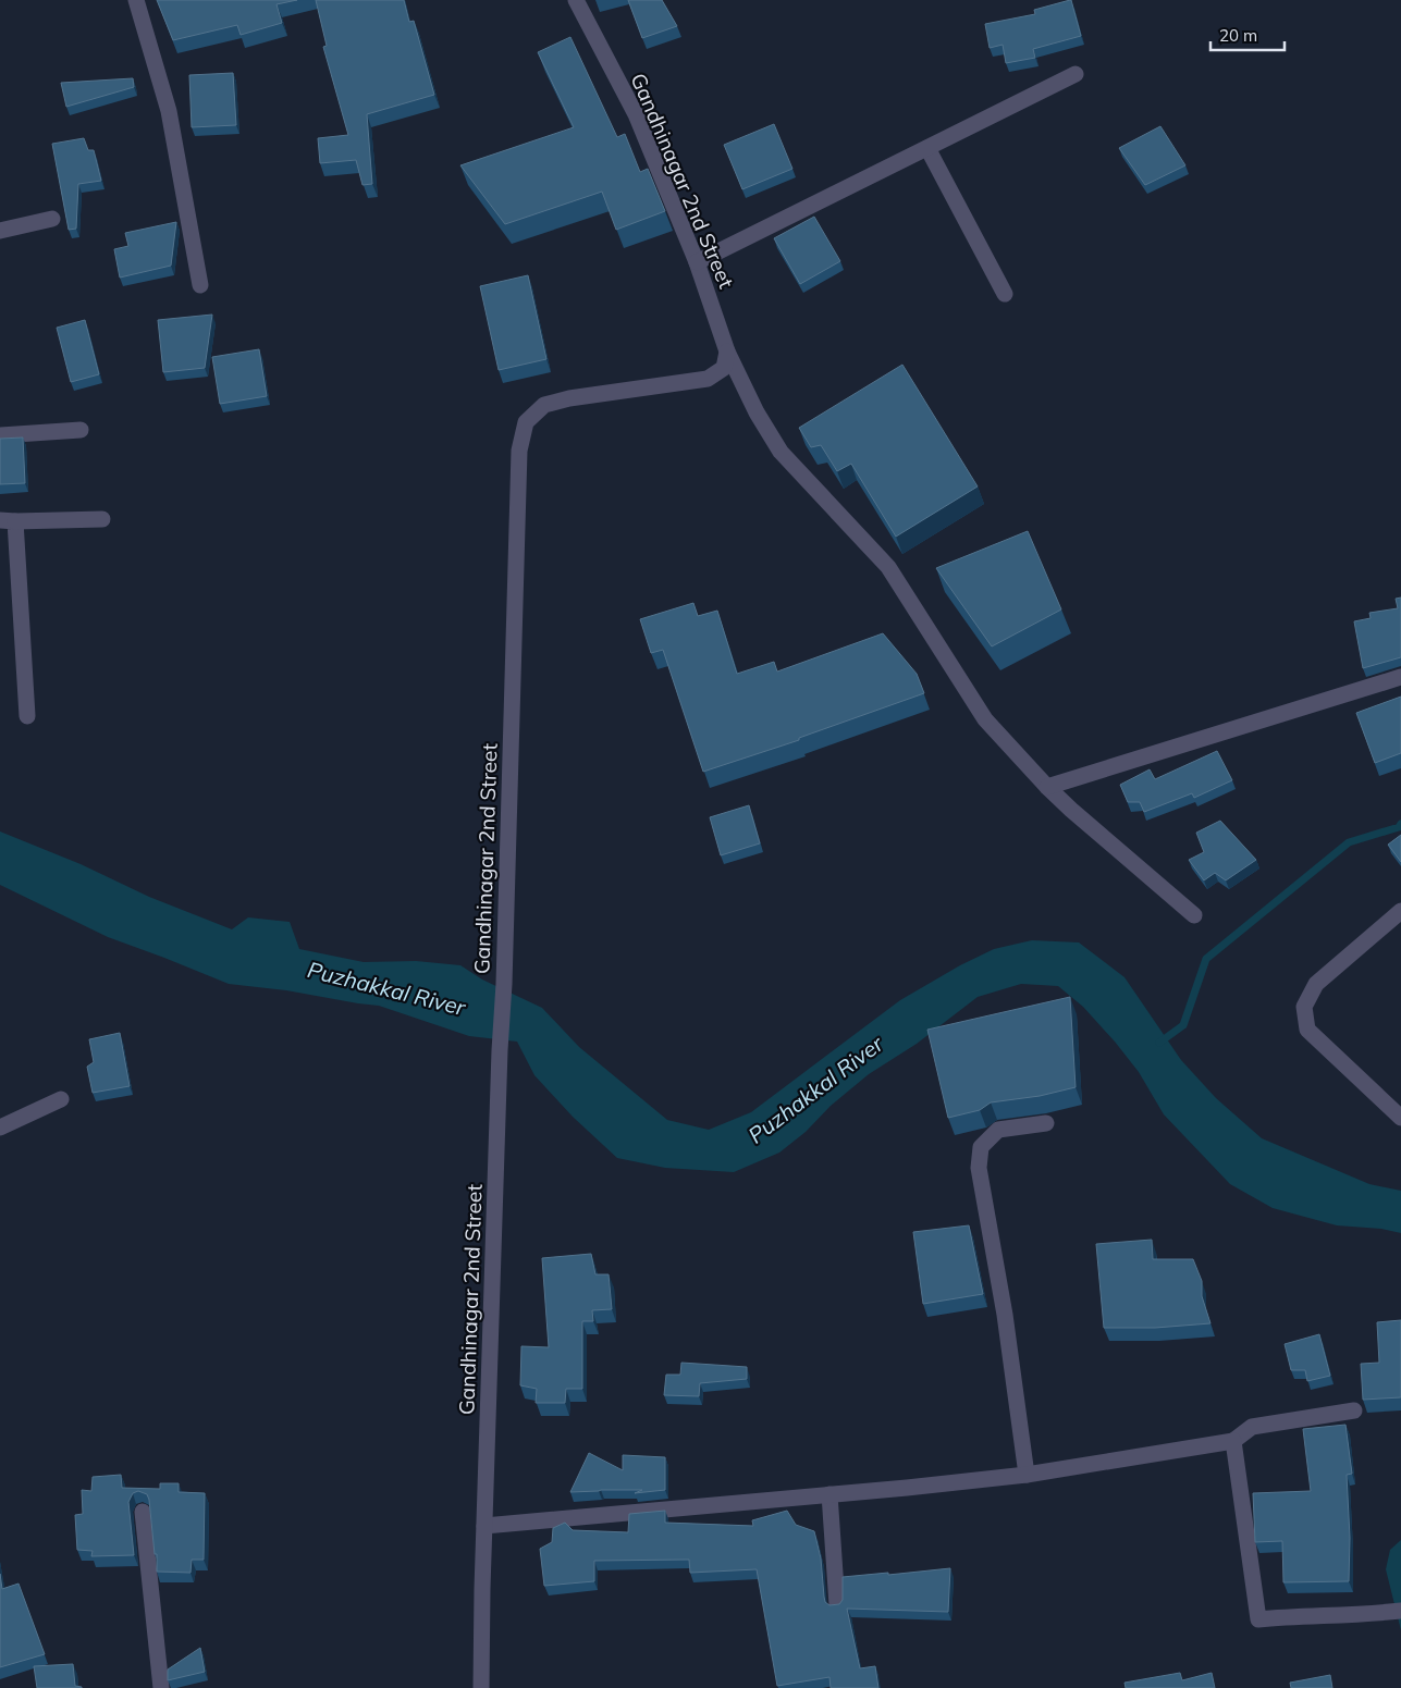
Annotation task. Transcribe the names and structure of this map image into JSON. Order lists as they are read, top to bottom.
{
  "streets": {
    "street": ["Gandhinagar 2nd Street"]
  },
  "water": ["Puzhakkal River"],
  "scale_bar": "20 m"
}
